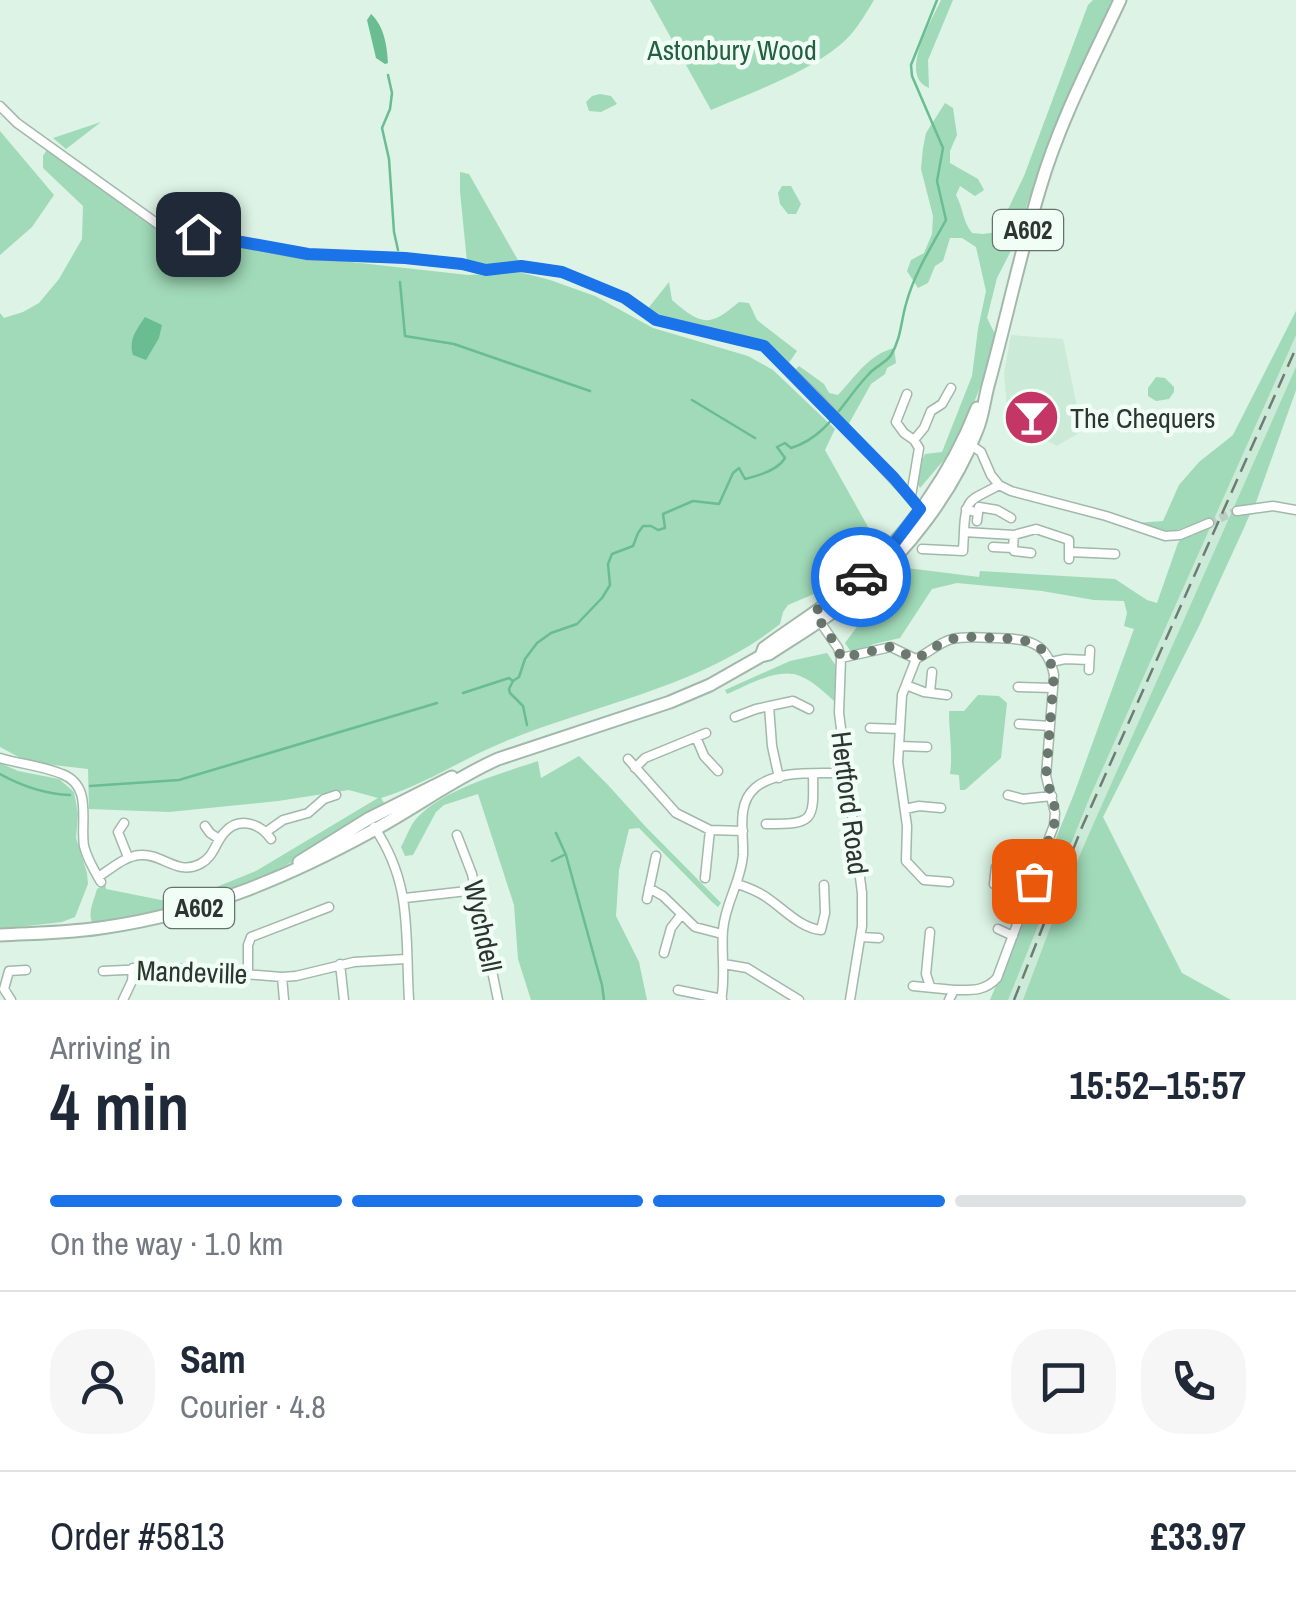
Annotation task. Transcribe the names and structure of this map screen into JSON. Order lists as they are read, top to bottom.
{
  "streets": {
    "highway": ["A602"],
    "street": ["Hertford Road", "Wychdell", "Mandeville"]
  },
  "parks": ["Astonbury Wood"],
  "places": {
    "bar": ["The Chequers"]
  },
  "page": {
    "heading": ["4 min", "Arriving in", "15:52–15:57"],
    "panel": [
      "Sam",
      "Courier · 4.8",
      "Order #5813",
      "£33.97"
    ],
    "bar": "On the way · 1.0 km"
  }
}
